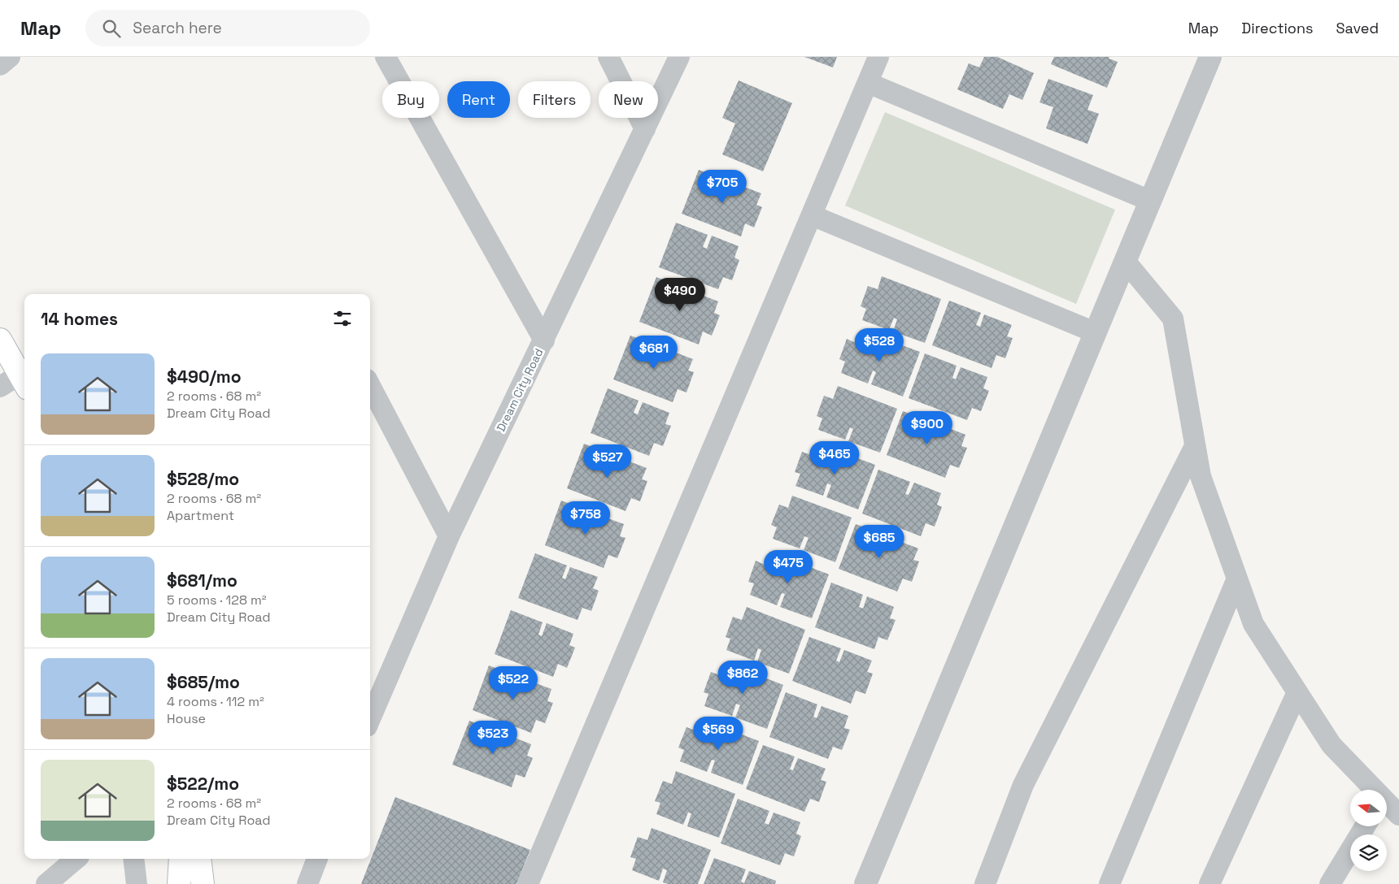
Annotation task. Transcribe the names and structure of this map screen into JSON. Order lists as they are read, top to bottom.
{
  "streets": {
    "street": ["Dream City Road"]
  },
  "north": "left",
  "page": {
    "header": "Map",
    "search": "Search here",
    "nav": ["Map", "Directions", "Saved"],
    "chip": [
      "Buy",
      "Rent",
      "Filters",
      "New"
    ],
    "price": [
      "$705",
      "$490",
      "$528",
      "$681",
      "$900",
      "$465",
      "$527",
      "$758",
      "$685",
      "$475",
      "$862",
      "$522",
      "$569",
      "$523"
    ],
    "heading": "14 homes",
    "list": [
      {
        "name": "$490/mo",
        "note": "2 rooms · 68 m² · Dream City Road"
      },
      {
        "name": "$528/mo",
        "note": "2 rooms · 68 m² · Apartment"
      },
      {
        "name": "$681/mo",
        "note": "5 rooms · 128 m² · Dream City Road"
      },
      {
        "name": "$685/mo",
        "note": "4 rooms · 112 m² · House"
      },
      {
        "name": "$522/mo",
        "note": "2 rooms · 68 m² · Dream City Road"
      }
    ]
  }
}
